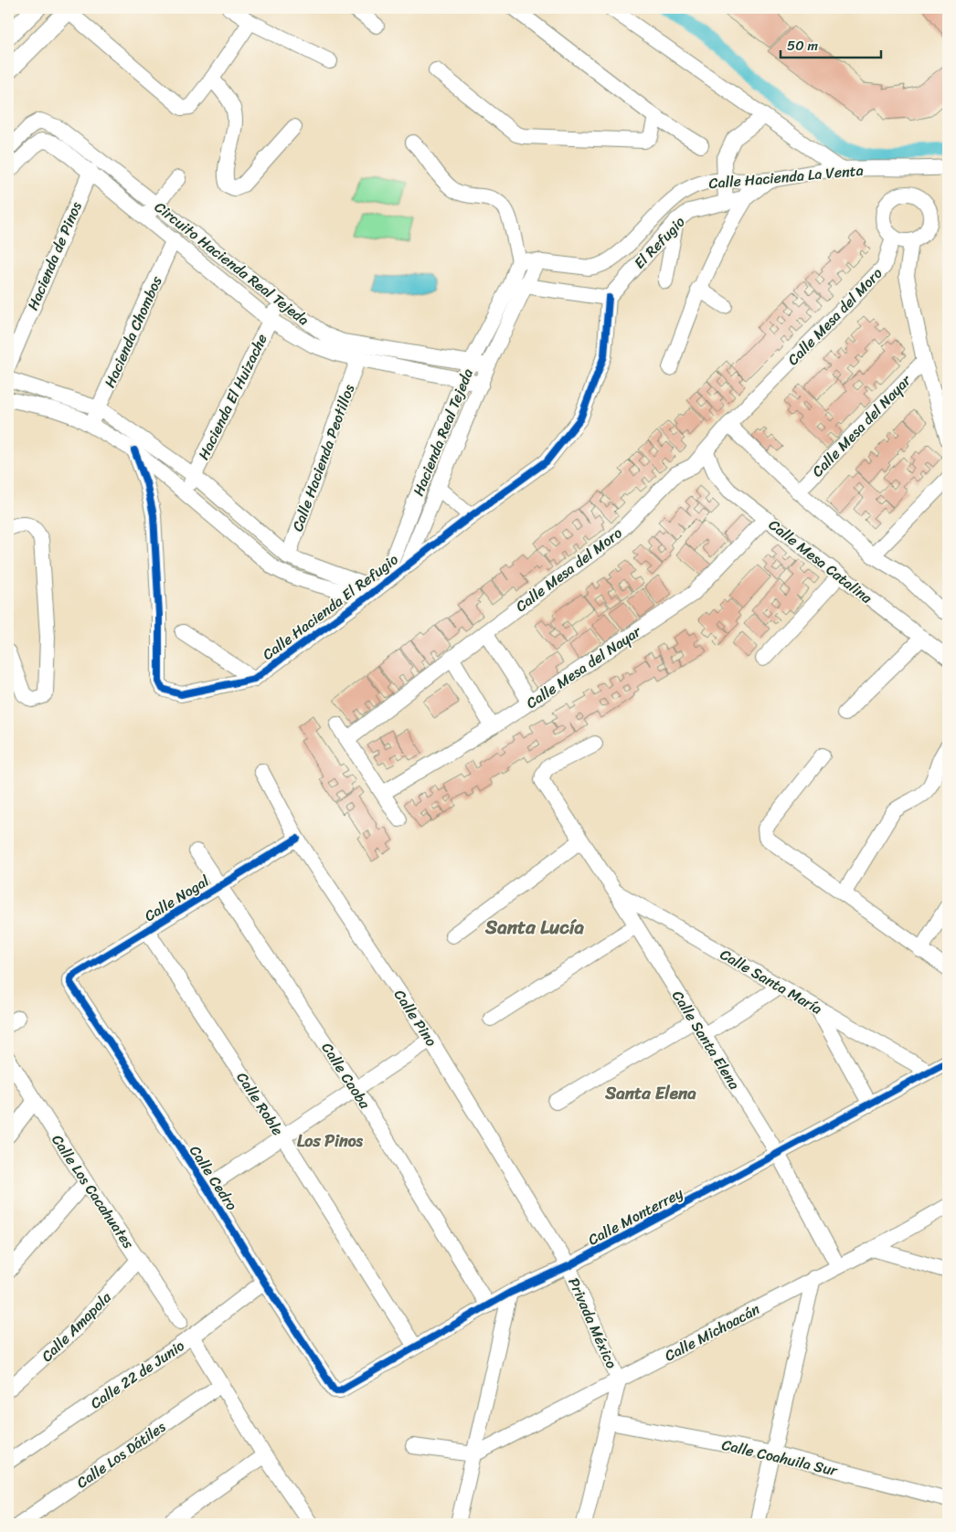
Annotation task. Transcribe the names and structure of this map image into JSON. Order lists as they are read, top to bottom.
{
  "streets": {
    "street": [
      "Calle Hacienda La Venta",
      "El Refugio",
      "Hacienda de Pinos",
      "Circuito Hacienda Real Tejeda",
      "Calle Mesa del Moro",
      "Hacienda Chombos",
      "Hacienda El Huizache",
      "Calle Mesa del Nayar",
      "Hacienda Real Tejeda",
      "Calle Hacienda Peotillos",
      "Calle Mesa Catalina",
      "Calle Hacienda El Refugio",
      "Calle Nogal",
      "Calle Santa María",
      "Calle Pino",
      "Calle Santa Elena",
      "Calle Caoba",
      "Calle Roble",
      "Calle Cedro",
      "Calle Los Cacahuates",
      "Calle Monterrey",
      "Privada México",
      "Calle Amapola",
      "Calle Michoacán",
      "Calle 22 de Junio",
      "Calle Los Dátiles",
      "Calle Coahuila Sur"
    ]
  },
  "crossings": [
    ["Calle Hacienda La Venta", "El Refugio"],
    ["El Refugio", "Calle Hacienda El Refugio"],
    ["Hacienda de Pinos", "Circuito Hacienda Real Tejeda"],
    ["Circuito Hacienda Real Tejeda", "Hacienda Chombos"],
    ["Circuito Hacienda Real Tejeda", "Hacienda El Huizache"],
    ["Circuito Hacienda Real Tejeda", "Hacienda Real Tejeda"],
    ["Circuito Hacienda Real Tejeda", "Calle Hacienda Peotillos"],
    ["Calle Mesa del Moro", "Calle Mesa Catalina"],
    ["Calle Mesa del Nayar", "Calle Mesa Catalina"],
    ["Hacienda Real Tejeda", "Calle Hacienda El Refugio"],
    ["Calle Nogal", "Calle Pino"],
    ["Calle Nogal", "Calle Caoba"],
    ["Calle Nogal", "Calle Roble"],
    ["Calle Nogal", "Calle Cedro"],
    ["Calle Santa María", "Calle Santa Elena"],
    ["Calle Santa María", "Calle Monterrey"],
    ["Calle Pino", "Calle Monterrey"],
    ["Calle Pino", "Privada México"],
    ["Calle Santa Elena", "Calle Monterrey"],
    ["Calle Santa Elena", "Calle Michoacán"],
    ["Calle Caoba", "Calle Monterrey"],
    ["Calle Roble", "Calle Monterrey"],
    ["Calle Cedro", "Calle Monterrey"],
    ["Calle Cedro", "Calle 22 de Junio"],
    ["Calle Los Cacahuates", "Calle Amapola"],
    ["Calle Monterrey", "Privada México"],
    ["Privada México", "Calle Michoacán"]
  ],
  "districts": ["Santa Lucía", "Santa Elena", "Los Pinos"],
  "scale_bar": "50 m"
}
